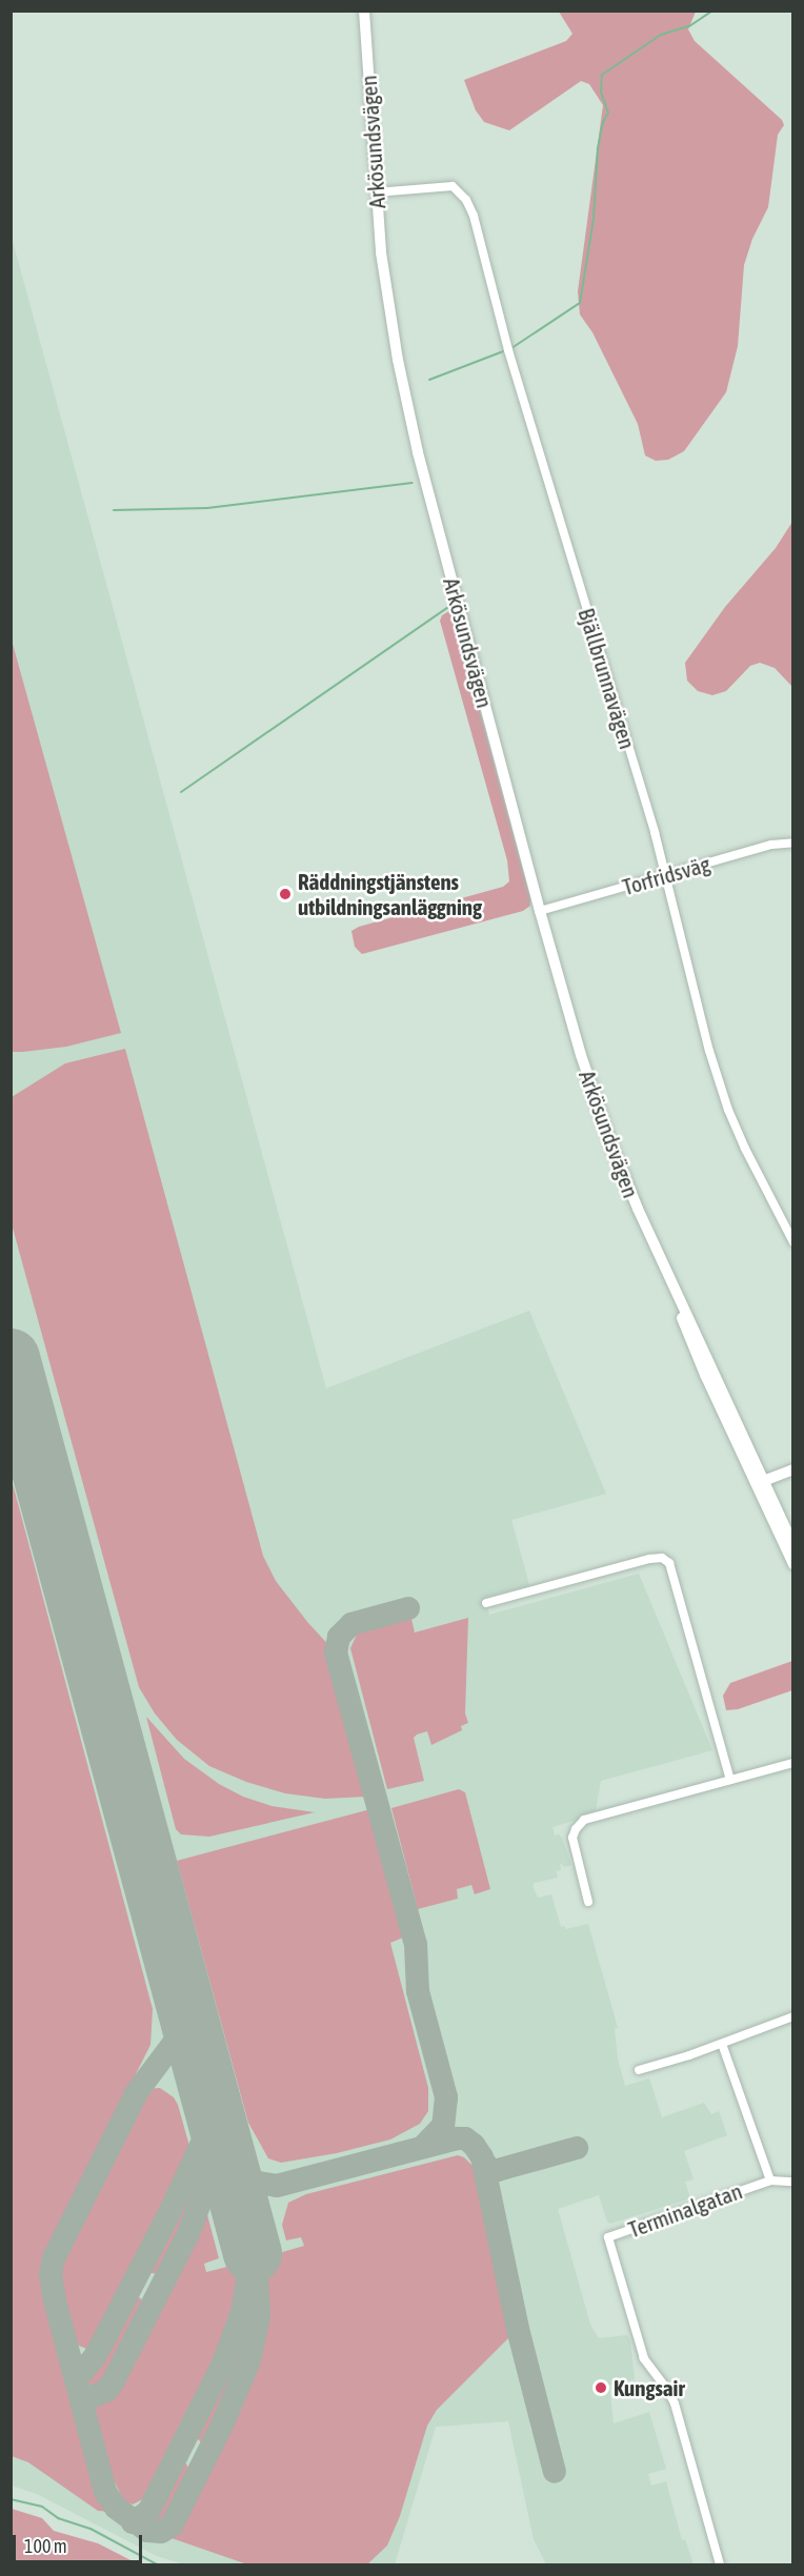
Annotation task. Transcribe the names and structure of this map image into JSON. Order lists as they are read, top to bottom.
{
  "streets": {
    "main road": ["Arkösundsvägen"],
    "street": ["Bjällbrunnavägen", "Torfridsväg", "Terminalgatan"]
  },
  "crossings": [
    ["Arkösundsvägen", "Bjällbrunnavägen"],
    ["Arkösundsvägen", "Torfridsväg"],
    ["Bjällbrunnavägen", "Torfridsväg"]
  ],
  "places": ["Räddningstjänstens utbildningsanläggning", "Kungsair"],
  "scale_bar": "100 m"
}
